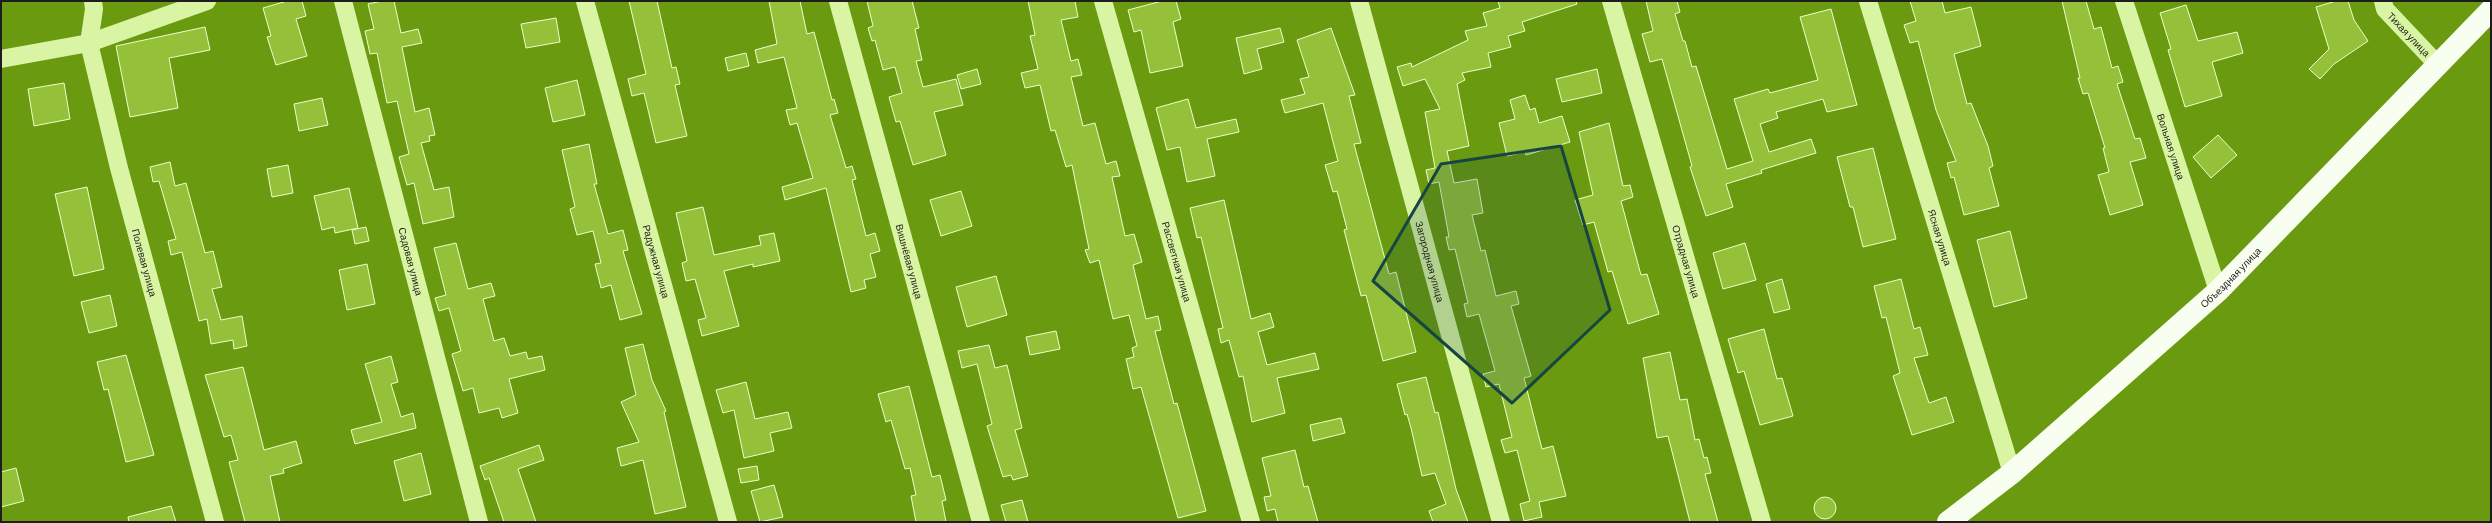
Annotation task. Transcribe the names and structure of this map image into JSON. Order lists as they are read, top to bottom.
{
  "streets": {
    "main road": ["Объездная улица"],
    "street": [
      "Тихая улица",
      "Вольная улица",
      "Ясная улица",
      "Садовая улица",
      "Полевая улица",
      "Радужная улица",
      "Вишнёвая улица",
      "Рассветная улица",
      "Загородная улица",
      "Отрадная улица"
    ]
  },
  "crossings": [
    ["Тихая улица", "Объездная улица"],
    ["Вольная улица", "Объездная улица"],
    ["Ясная улица", "Объездная улица"]
  ]
}
